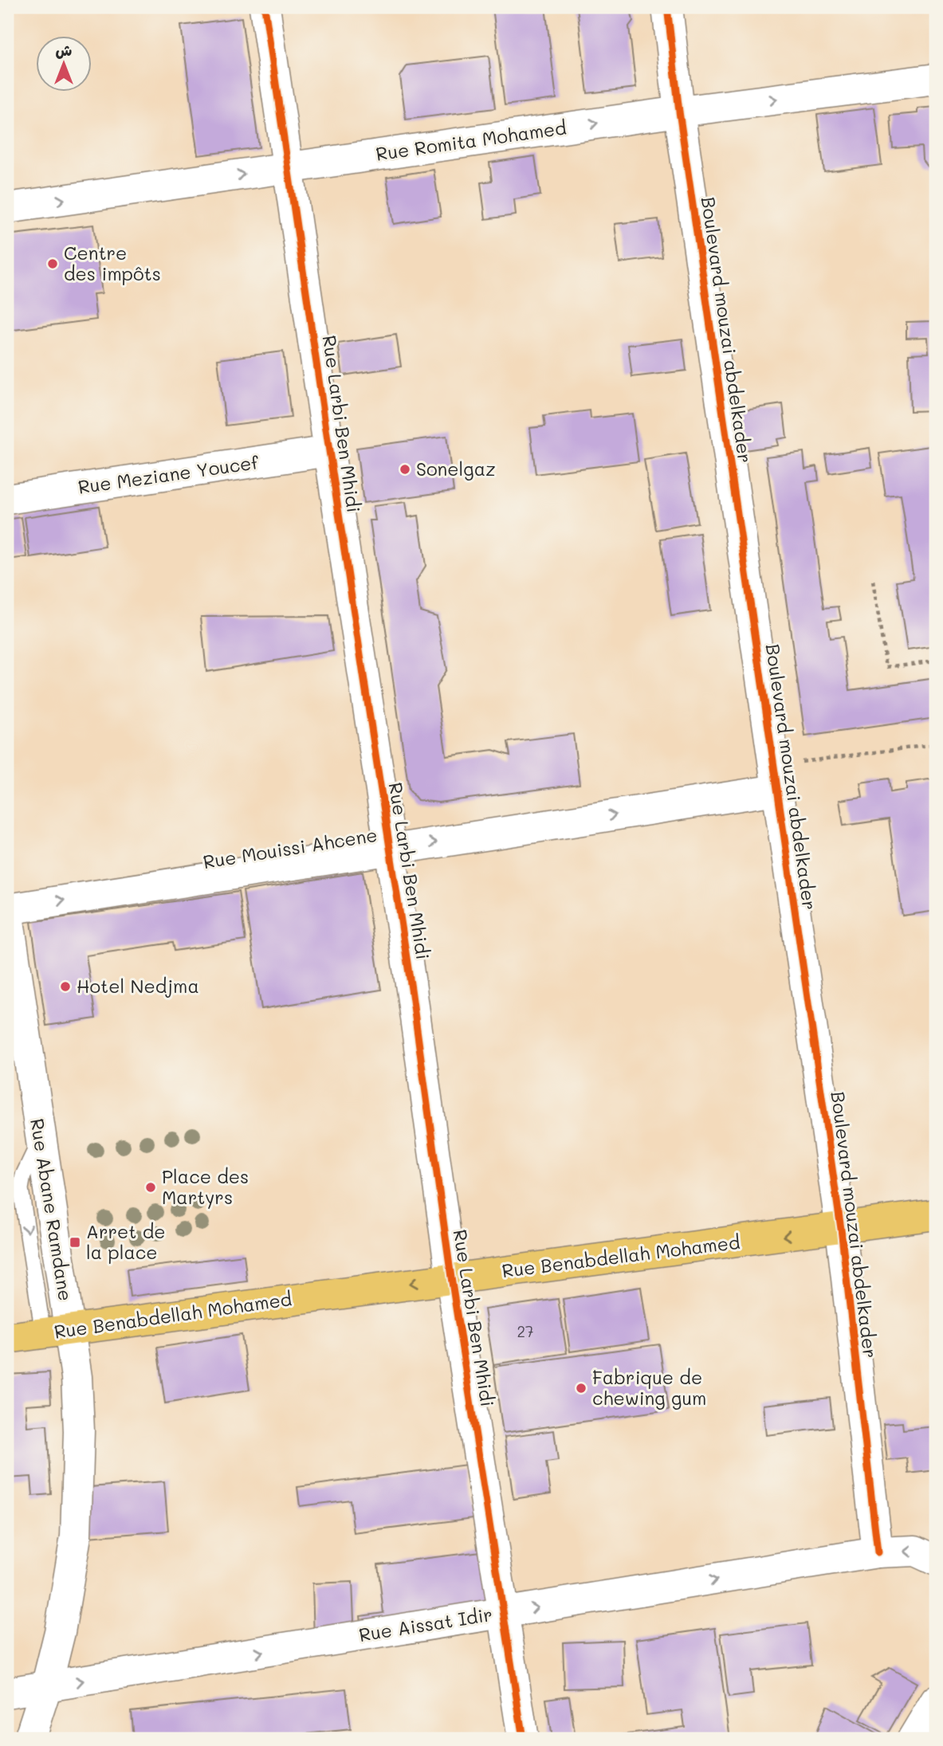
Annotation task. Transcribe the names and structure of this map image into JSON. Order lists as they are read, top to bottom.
{
  "streets": {
    "main road": ["Rue Benabdellah Mohamed"],
    "street": [
      "Rue Romita Mohamed",
      "Boulevard mouzai abdelkader",
      "Rue Larbi Ben Mhidi",
      "Rue Meziane Youcef",
      "Rue Mouissi Ahcene",
      "Rue Abane Ramdane",
      "Rue Aissat Idir"
    ]
  },
  "crossings": [
    ["Rue Romita Mohamed", "Boulevard mouzai abdelkader"],
    ["Rue Romita Mohamed", "Rue Larbi Ben Mhidi"],
    ["Boulevard mouzai abdelkader", "Rue Mouissi Ahcene"],
    ["Boulevard mouzai abdelkader", "Rue Benabdellah Mohamed"],
    ["Boulevard mouzai abdelkader", "Rue Aissat Idir"],
    ["Rue Larbi Ben Mhidi", "Rue Meziane Youcef"],
    ["Rue Larbi Ben Mhidi", "Rue Mouissi Ahcene"],
    ["Rue Larbi Ben Mhidi", "Rue Benabdellah Mohamed"],
    ["Rue Larbi Ben Mhidi", "Rue Aissat Idir"],
    ["Rue Mouissi Ahcene", "Rue Abane Ramdane"],
    ["Rue Abane Ramdane", "Rue Benabdellah Mohamed"],
    ["Rue Abane Ramdane", "Rue Aissat Idir"]
  ],
  "one_way": [
    "Rue Romita Mohamed",
    "Rue Mouissi Ahcene",
    "Rue Benabdellah Mohamed",
    "Rue Aissat Idir"
  ],
  "places": {
    "other": [
      "Centre des impôts",
      "Sonelgaz",
      "Hotel Nedjma",
      "Place des Martyrs",
      "Fabrique de chewing gum"
    ],
    "transit": ["Arret de la place"]
  },
  "house_numbers": ["27"],
  "north": "top"
}
